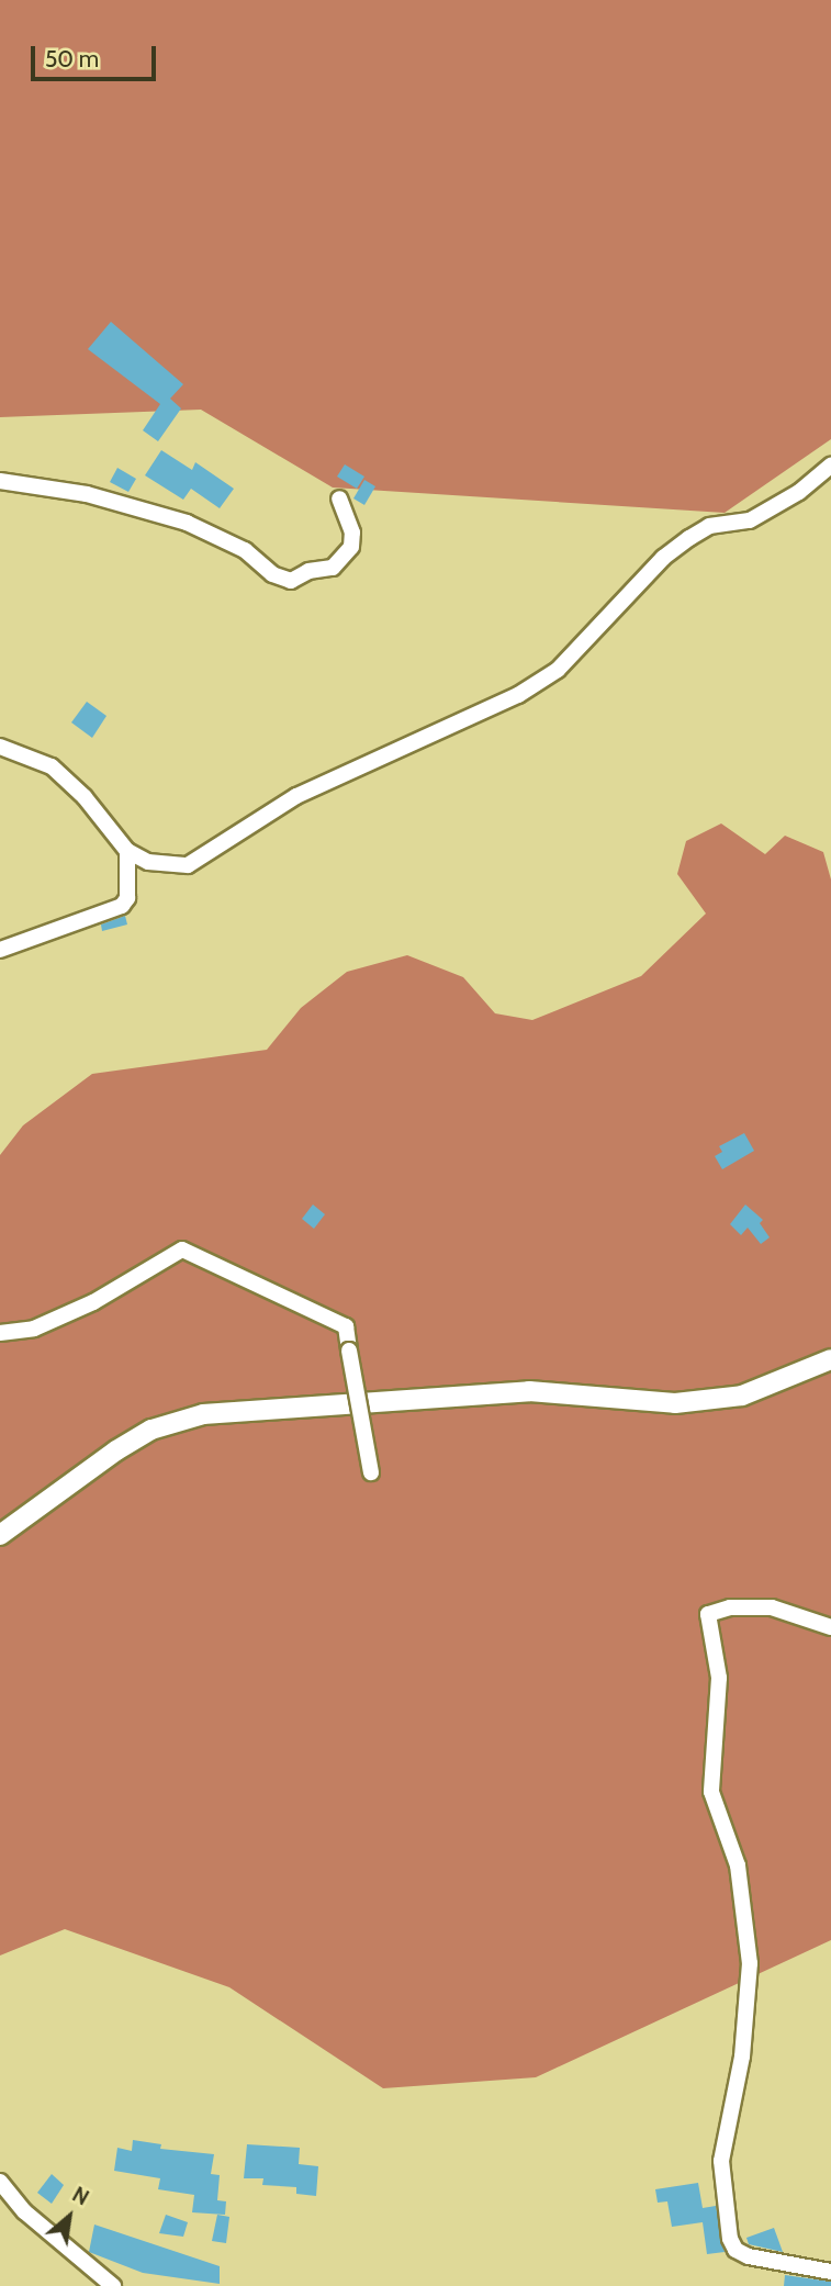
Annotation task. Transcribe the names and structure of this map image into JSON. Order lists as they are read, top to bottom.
{
  "scale_bar": "50 m",
  "north": "top right"
}
